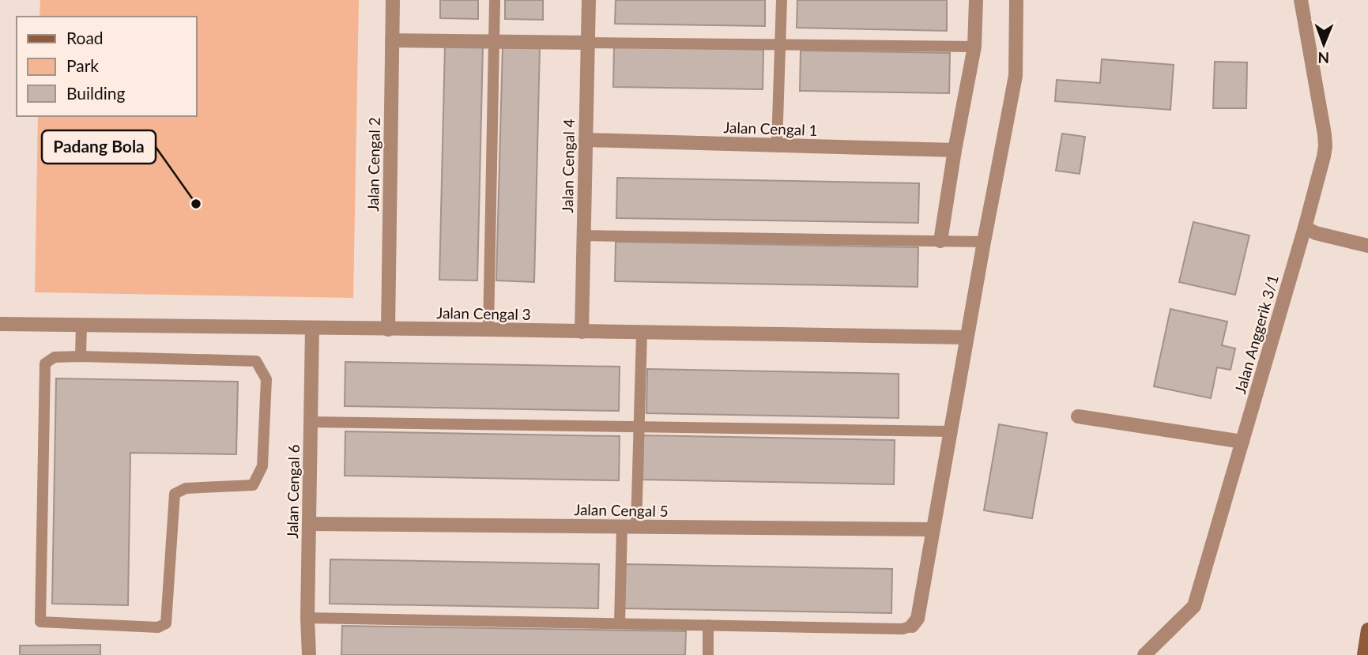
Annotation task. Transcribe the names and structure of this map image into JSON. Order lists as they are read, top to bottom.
{
  "streets": {
    "street": [
      "Jalan Cengal 1",
      "Jalan Cengal 2",
      "Jalan Cengal 4",
      "Jalan Cengal 3",
      "Jalan Anggerik 3/1",
      "Jalan Cengal 6",
      "Jalan Cengal 5"
    ]
  },
  "crossings": [
    ["Jalan Cengal 1", "Jalan Cengal 4"],
    ["Jalan Cengal 2", "Jalan Cengal 3"],
    ["Jalan Cengal 4", "Jalan Cengal 3"],
    ["Jalan Cengal 3", "Jalan Cengal 6"],
    ["Jalan Cengal 6", "Jalan Cengal 5"]
  ],
  "places": ["Padang Bola"],
  "legend": ["Road", "Park", "Building"],
  "north": "bottom"
}
